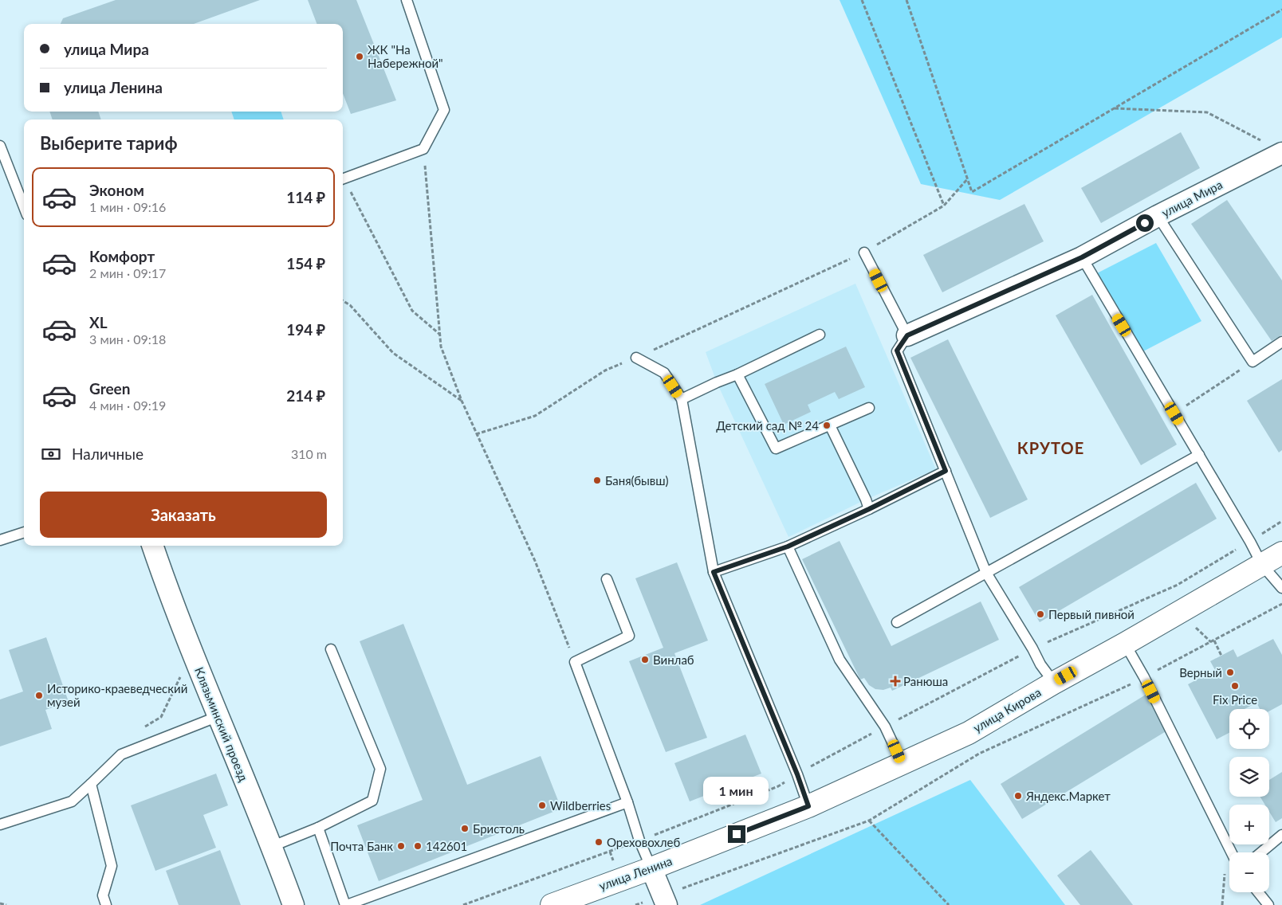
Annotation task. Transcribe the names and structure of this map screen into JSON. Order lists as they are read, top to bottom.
{
  "streets": {
    "street": [
      "улица Мира",
      "улица Кирова",
      "Клязьминский проезд",
      "улица Ленина"
    ]
  },
  "crossings": [
    ["улица Кирова", "улица Ленина"]
  ],
  "districts": ["КРУТОЕ"],
  "places": {
    "other": [
      "ЖК \"На Набережной\"",
      "Детский сад № 24",
      "Баня(бывш)",
      "Первый пивной",
      "Винлаб",
      "Верный",
      "Fix Price",
      "Историко-краеведческий музей",
      "Яндекс.Маркет",
      "Wildberries",
      "Бристоль",
      "Ореховохлеб",
      "Почта Банк",
      "142601"
    ],
    "health": ["Ранюша"]
  },
  "page": {
    "banner": ["улица Мира", "улица Ленина"],
    "heading": "Выберите тариф",
    "list": [
      {
        "name": "Эконом",
        "note": "1 мин · 09:16",
        "value": "114 ₽"
      },
      {
        "name": "Комфорт",
        "note": "2 мин · 09:17",
        "value": "154 ₽"
      },
      {
        "name": "XL",
        "note": "3 мин · 09:18",
        "value": "194 ₽"
      },
      {
        "name": "Green",
        "note": "4 мин · 09:19",
        "value": "214 ₽"
      }
    ],
    "pay": ["Наличные", "310 m"],
    "buttons": "Заказать",
    "map_buttons": ["+", "−"],
    "bubble": "1 мин"
  }
}
